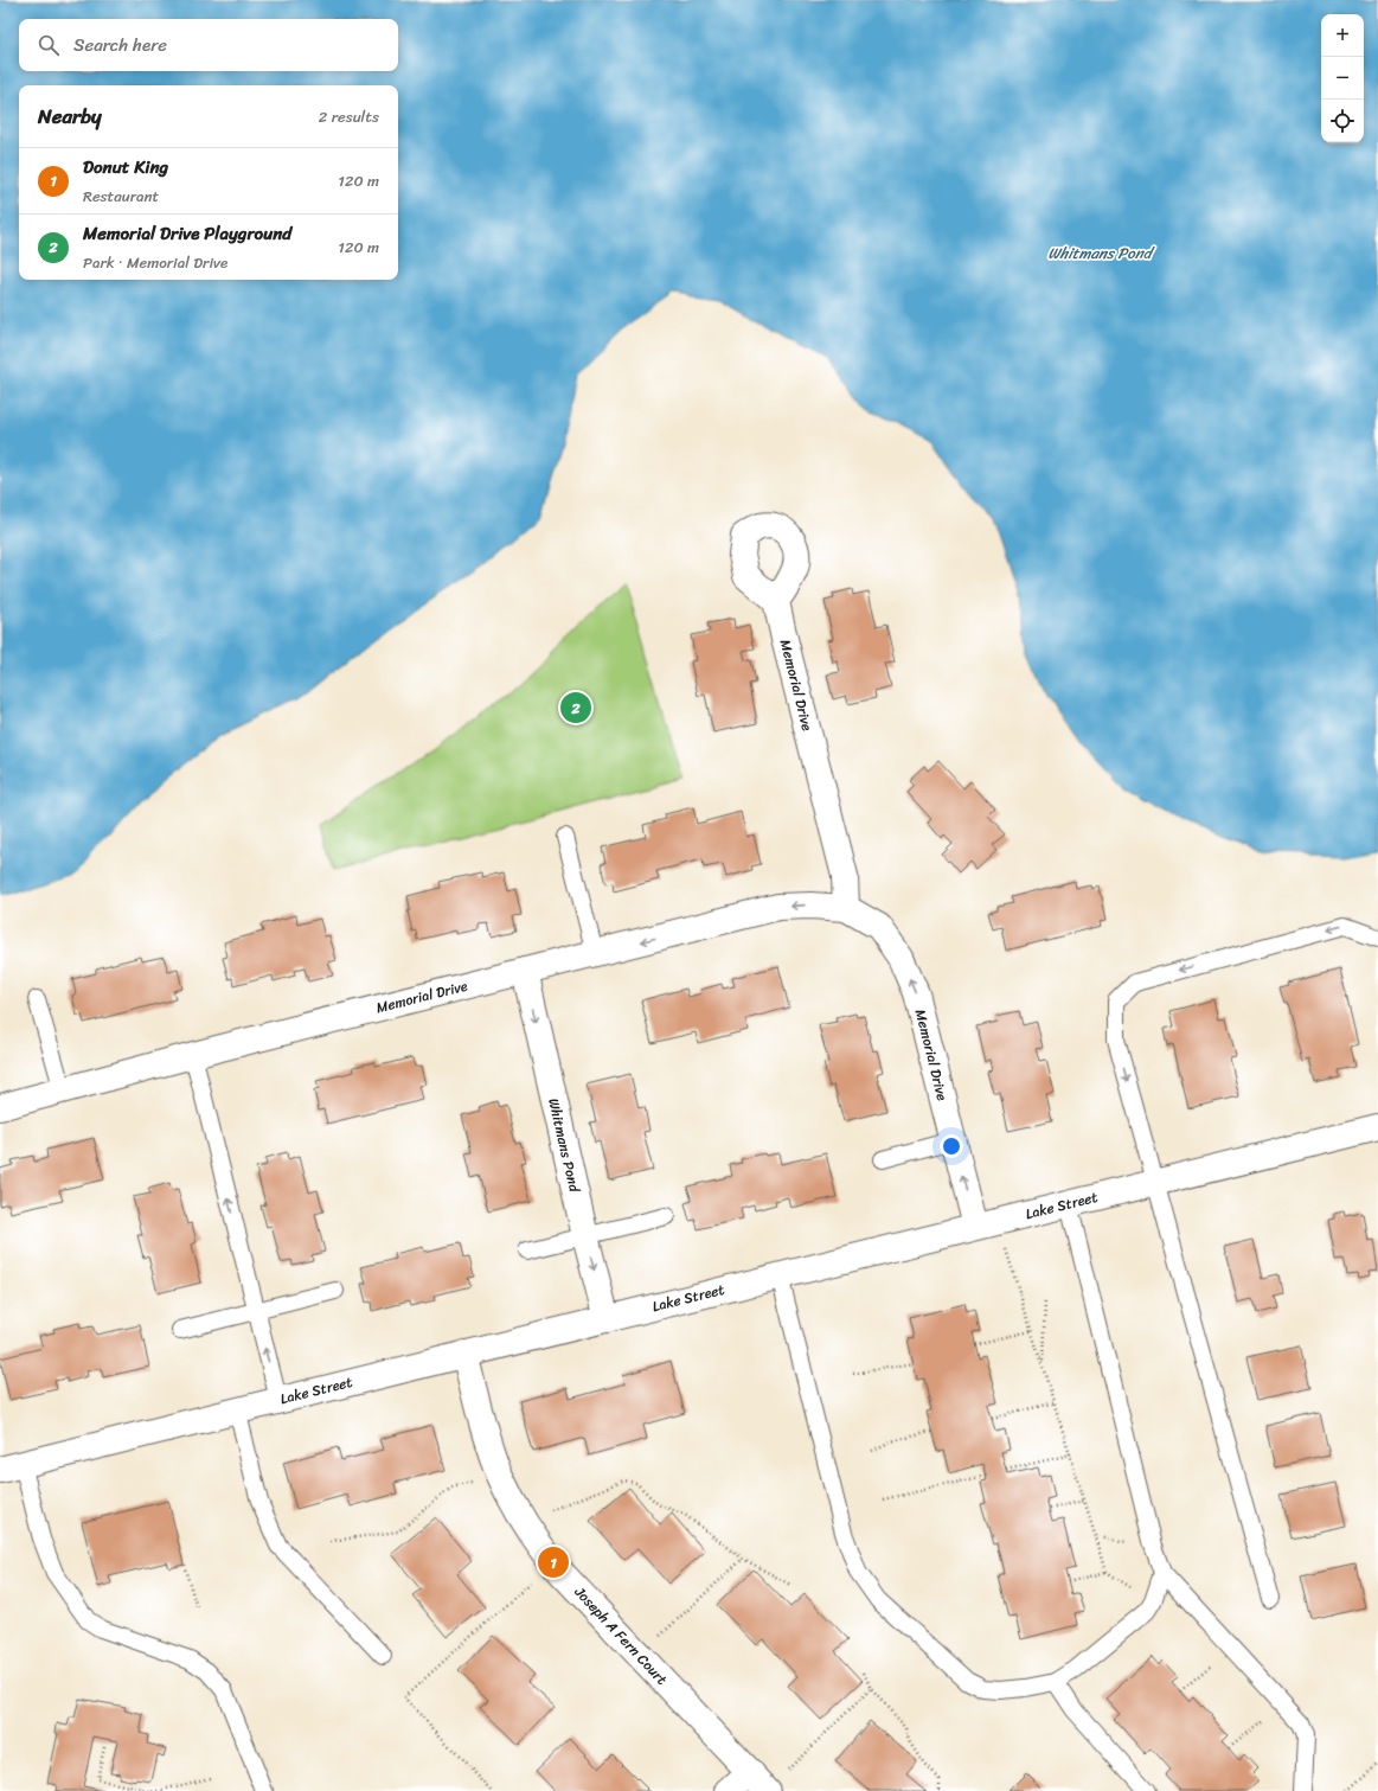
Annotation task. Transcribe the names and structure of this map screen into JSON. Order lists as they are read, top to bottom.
{
  "streets": {
    "street": [
      "Memorial Drive",
      "Whitmans Pond",
      "Lake Street",
      "Joseph A Fern Court"
    ]
  },
  "crossings": [
    ["Memorial Drive", "Whitmans Pond"],
    ["Memorial Drive", "Lake Street"],
    ["Whitmans Pond", "Lake Street"],
    ["Lake Street", "Joseph A Fern Court"]
  ],
  "one_way": ["Whitmans Pond"],
  "water": ["Whitmans Pond"],
  "page": {
    "map_buttons": ["+", "−"],
    "search": "Search here",
    "heading": ["Nearby", "2 results"],
    "list": [
      {
        "mark": "1",
        "name": "Donut King",
        "note": "Restaurant",
        "value": "120 m"
      },
      {
        "mark": "2",
        "name": "Memorial Drive Playground",
        "note": "Park · Memorial Drive",
        "value": "120 m"
      }
    ],
    "pins": ["2", "1"]
  }
}
